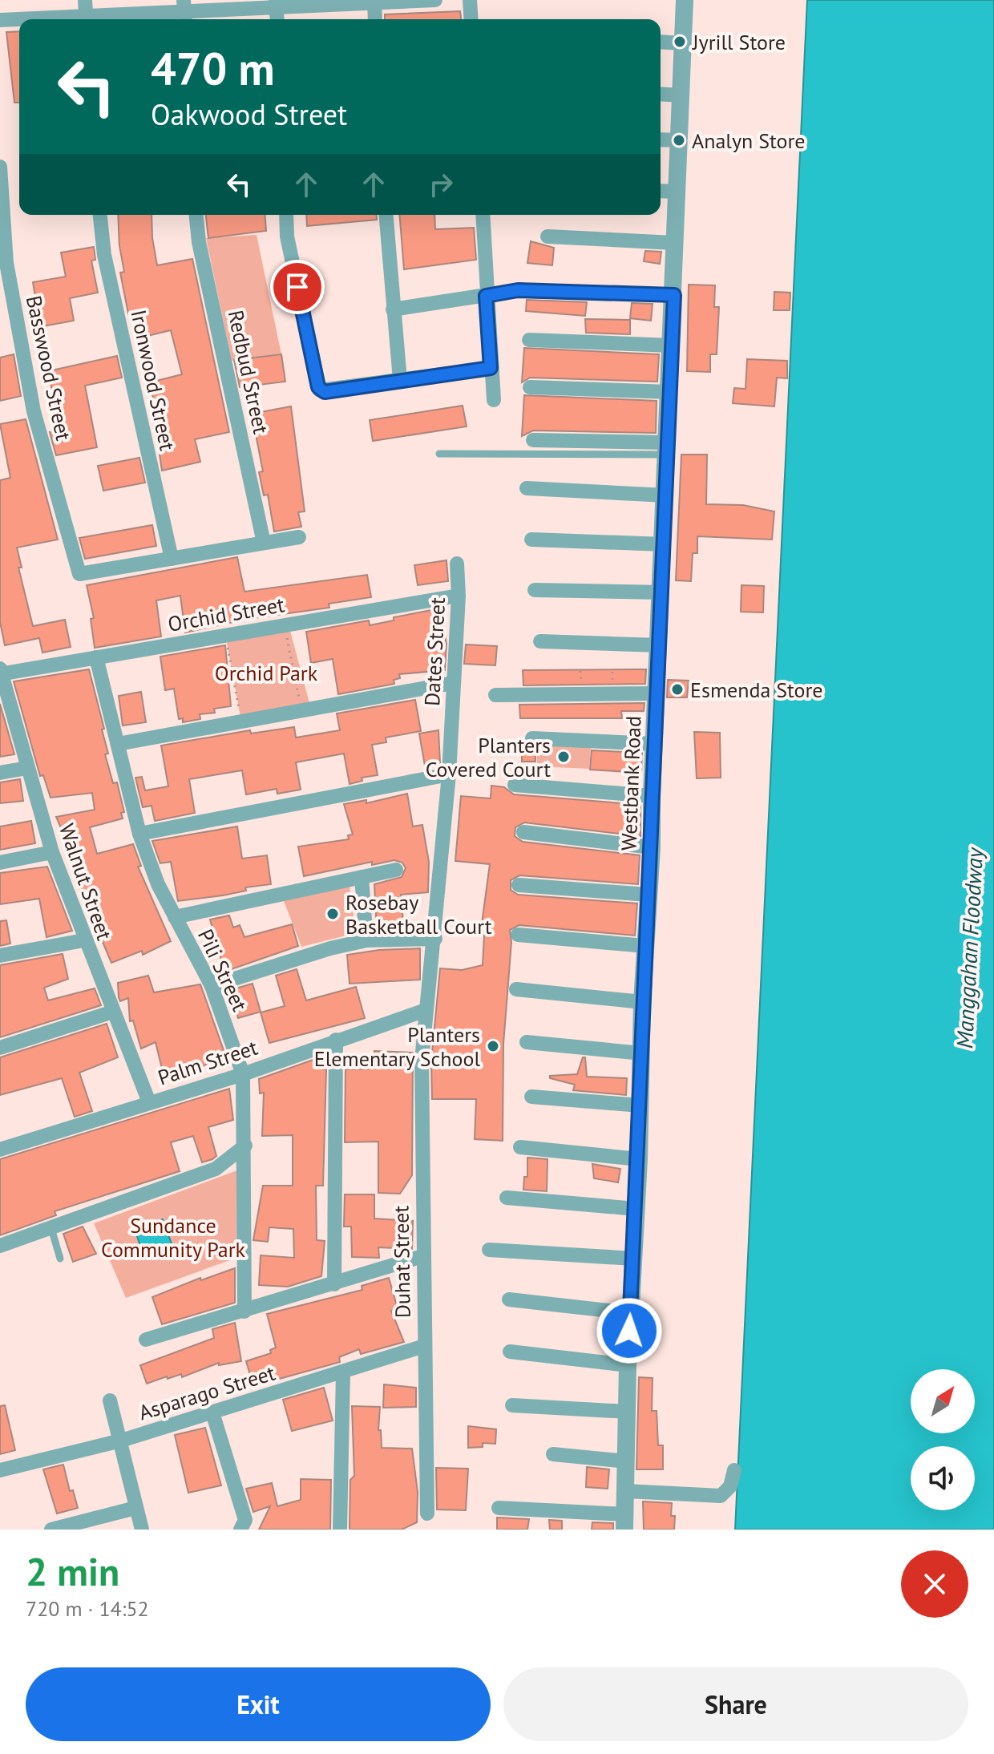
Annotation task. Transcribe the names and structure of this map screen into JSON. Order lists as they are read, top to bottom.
{
  "streets": {
    "street": [
      "Basswood Street",
      "Redbud Street",
      "Ironwood Street",
      "Orchid Street",
      "Dates Street",
      "Westbank Road",
      "Walnut Street",
      "Pili Street",
      "Palm Street",
      "Duhat Street",
      "Asparago Street"
    ]
  },
  "crossings": [
    ["Basswood Street", "Ironwood Street"],
    ["Orchid Street", "Dates Street"],
    ["Orchid Street", "Walnut Street"],
    ["Orchid Street", "Pili Street"],
    ["Dates Street", "Palm Street"],
    ["Dates Street", "Duhat Street"],
    ["Walnut Street", "Palm Street"],
    ["Pili Street", "Palm Street"],
    ["Palm Street", "Duhat Street"],
    ["Duhat Street", "Asparago Street"]
  ],
  "water": ["Manggahan Floodway"],
  "parks": ["Orchid Park", "Sundance Community Park"],
  "places": [
    "Jyrill Store",
    "Analyn Store",
    "Esmenda Store",
    "Planters Covered Court",
    "Rosebay Basketball Court",
    "Planters Elementary School"
  ],
  "north": "top right",
  "page": {
    "turn": ["470 m", "Oakwood Street"],
    "heading": ["2 min", "720 m · 14:52"],
    "buttons": ["Exit", "Share"]
  }
}
